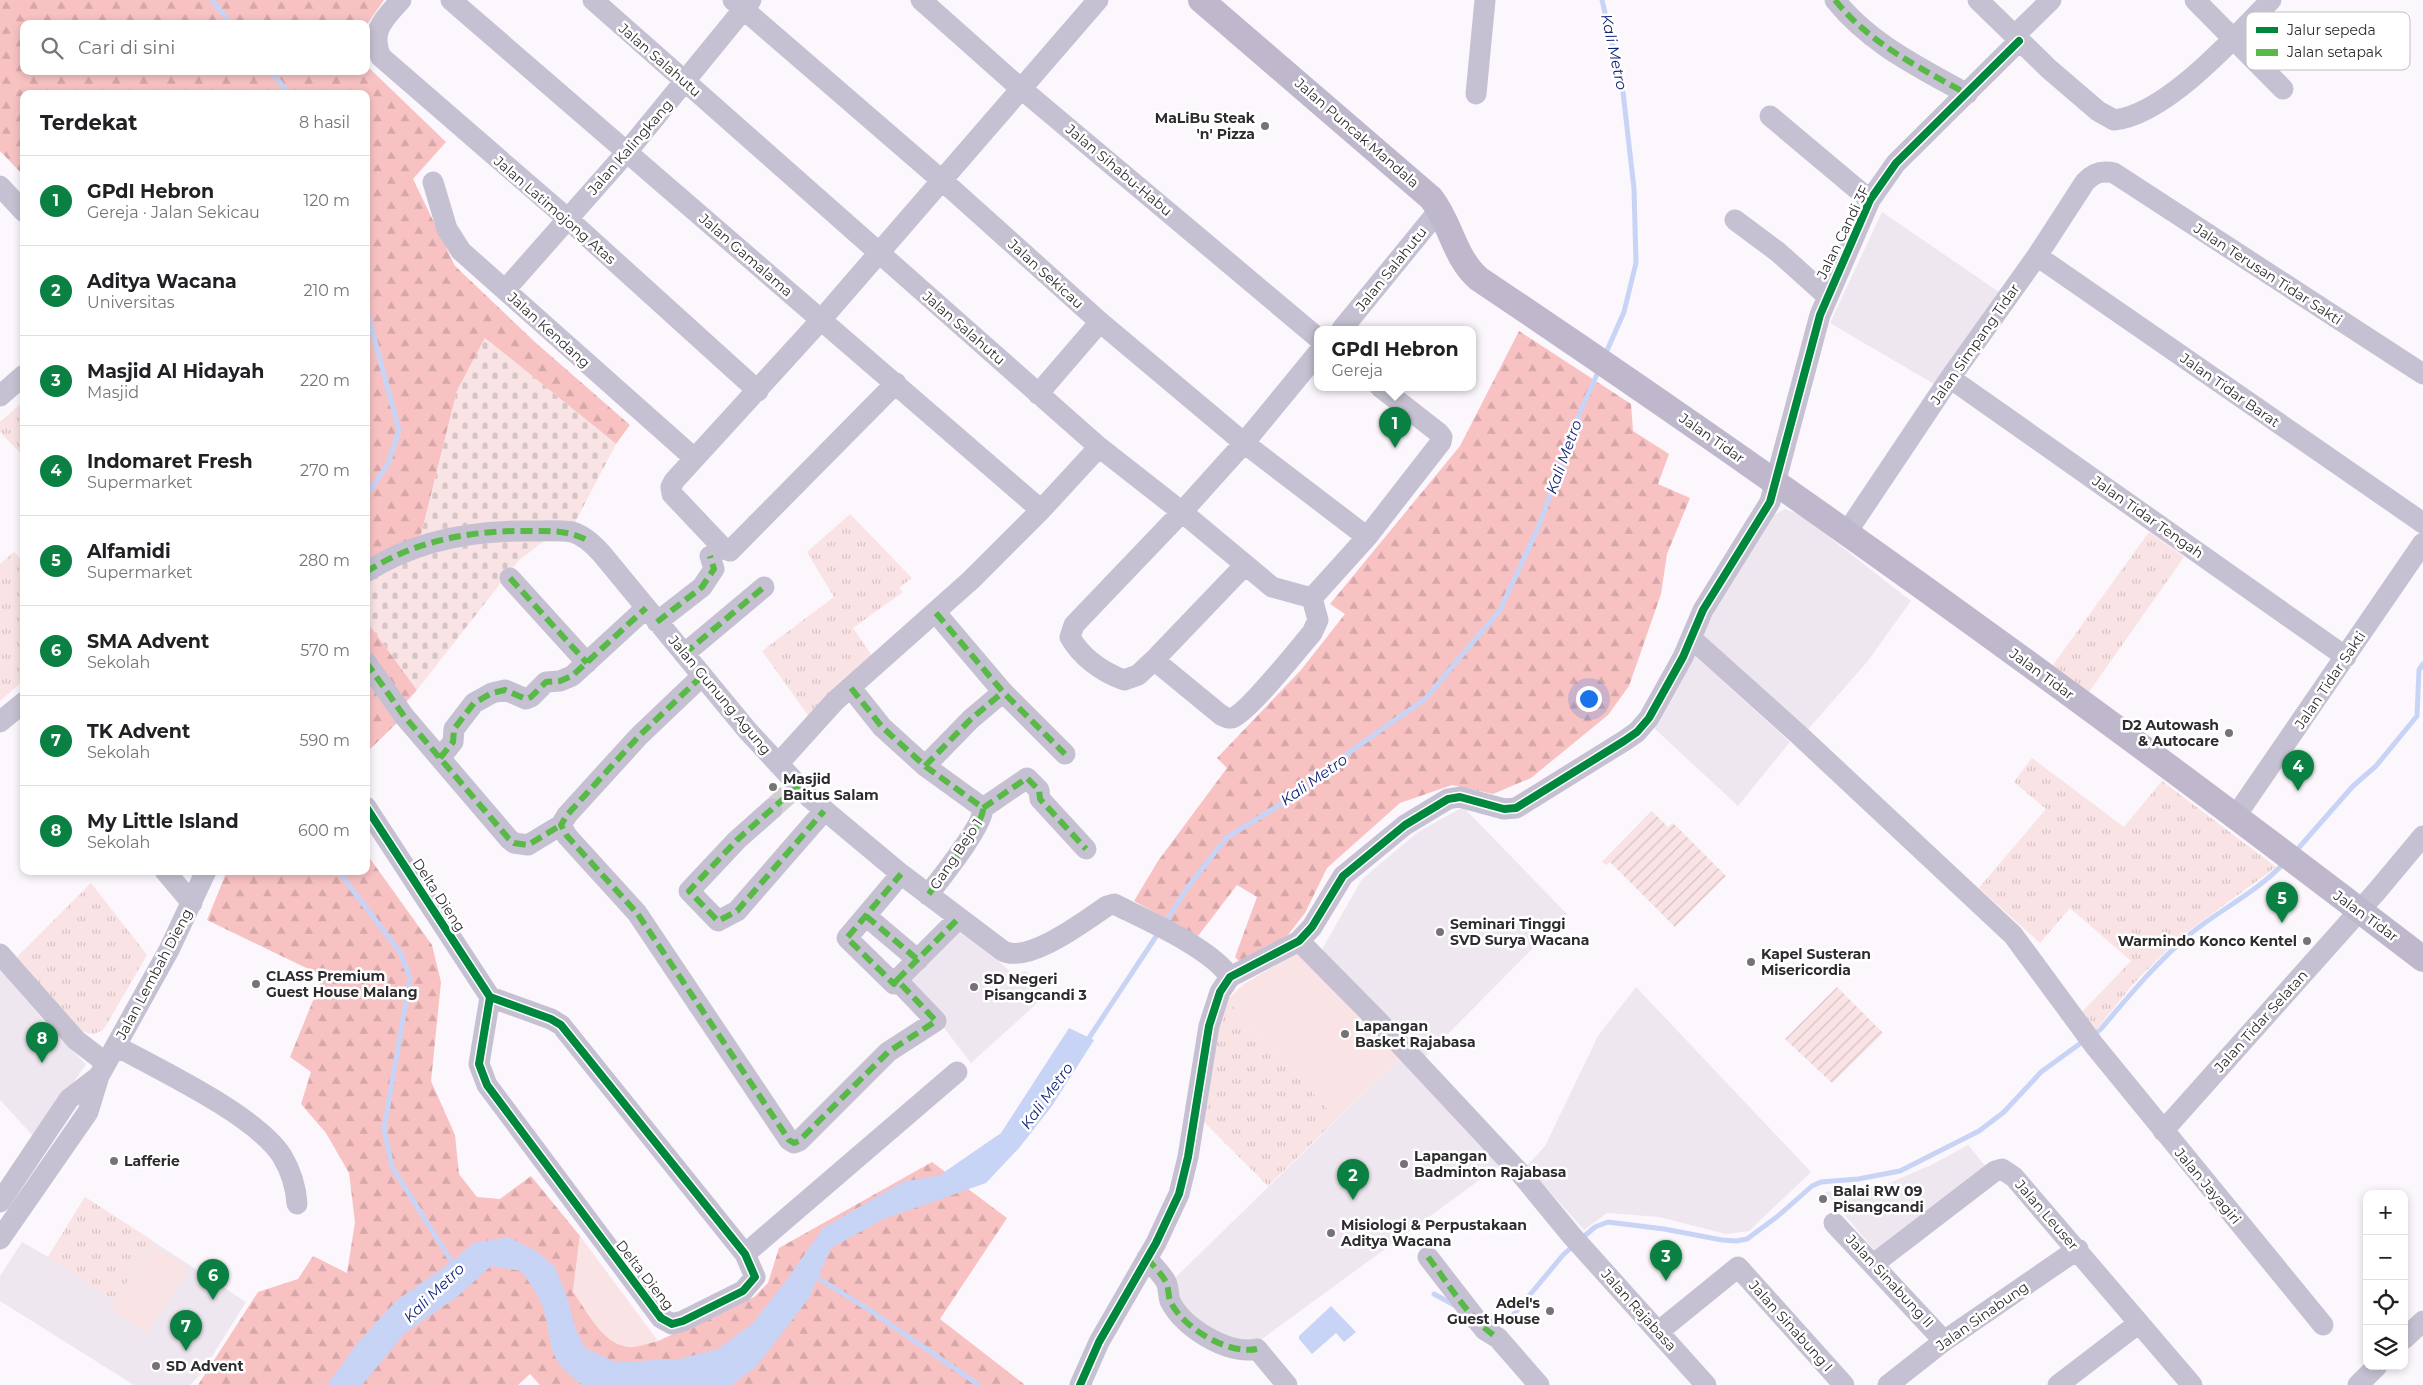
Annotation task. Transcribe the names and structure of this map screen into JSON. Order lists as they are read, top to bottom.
{
  "streets": {
    "main road": ["Jalan Puncak Mandala", "Jalan Tidar"],
    "street": [
      "Jalan Salahutu",
      "Jalan Kalingkang",
      "Jalan Sihabu-Habu",
      "Jalan Latimojong Atas",
      "Jalan Candi 3F",
      "Jalan Gamalama",
      "Jalan Sekicau",
      "Jalan Terusan Tidar Sakti",
      "Jalan Kendang",
      "Jalan Simpang Tidar",
      "Jalan Tidar Barat",
      "Jalan Tidar Tengah",
      "Jalan Tidar Sakti",
      "Jalan Gunung Agung",
      "Gang Bejo 1",
      "Delta Dieng",
      "Jalan Lembah Dieng",
      "Jalan Tidar Selatan",
      "Jalan Jayagiri",
      "Jalan Leuser",
      "Jalan Sinabung II",
      "Jalan Rajabasa",
      "Jalan Sinabung",
      "Jalan Sinabung I"
    ]
  },
  "crossings": [
    ["Jalan Salahutu", "Jalan Puncak Mandala"],
    ["Jalan Salahutu", "Jalan Kalingkang"],
    ["Jalan Puncak Mandala", "Jalan Tidar"],
    ["Jalan Kalingkang", "Jalan Latimojong Atas"],
    ["Jalan Kalingkang", "Jalan Gamalama"],
    ["Jalan Kalingkang", "Jalan Sekicau"],
    ["Jalan Kalingkang", "Jalan Kendang"],
    ["Jalan Candi 3F", "Jalan Tidar"],
    ["Jalan Candi 3F", "Jalan Jayagiri"],
    ["Jalan Candi 3F", "Jalan Rajabasa"],
    ["Jalan Terusan Tidar Sakti", "Jalan Simpang Tidar"],
    ["Jalan Simpang Tidar", "Jalan Tidar Barat"],
    ["Jalan Simpang Tidar", "Jalan Tidar"],
    ["Jalan Simpang Tidar", "Jalan Tidar Tengah"],
    ["Jalan Tidar", "Jalan Tidar Sakti"],
    ["Jalan Tidar", "Jalan Tidar Selatan"],
    ["Jalan Tidar Tengah", "Jalan Tidar Sakti"],
    ["Jalan Gunung Agung", "Gang Bejo 1"],
    ["Jalan Tidar Selatan", "Jalan Jayagiri"],
    ["Jalan Leuser", "Jalan Sinabung II"],
    ["Jalan Leuser", "Jalan Sinabung"],
    ["Jalan Sinabung II", "Jalan Sinabung"],
    ["Jalan Rajabasa", "Jalan Sinabung I"]
  ],
  "water": ["Kali Metro"],
  "places": [
    "MaLiBu Steak 'n' Pizza",
    "D2 Autowash & Autocare",
    "Masjid Baitus Salam",
    "Seminari Tinggi SVD Surya Wacana",
    "Warmindo Konco Kentel",
    "Kapel Susteran Misericordia",
    "CLASS Premium Guest House Malang",
    "SD Negeri Pisangcandi 3",
    "Lapangan Basket Rajabasa",
    "Lafferie",
    "Lapangan Badminton Rajabasa",
    "Balai RW 09 Pisangcandi",
    "Misiologi & Perpustakaan Aditya Wacana",
    "Adel's Guest House",
    "SD Advent"
  ],
  "legend": ["Jalur sepeda", "Jalan setapak"],
  "page": {
    "search": "Cari di sini",
    "heading": ["Terdekat", "8 hasil"],
    "list": [
      {
        "mark": "1",
        "name": "GPdI Hebron",
        "note": "Gereja · Jalan Sekicau",
        "value": "120 m"
      },
      {
        "mark": "2",
        "name": "Aditya Wacana",
        "note": "Universitas",
        "value": "210 m"
      },
      {
        "mark": "3",
        "name": "Masjid Al Hidayah",
        "note": "Masjid",
        "value": "220 m"
      },
      {
        "mark": "4",
        "name": "Indomaret Fresh",
        "note": "Supermarket",
        "value": "270 m"
      },
      {
        "mark": "5",
        "name": "Alfamidi",
        "note": "Supermarket",
        "value": "280 m"
      },
      {
        "mark": "6",
        "name": "SMA Advent",
        "note": "Sekolah",
        "value": "570 m"
      },
      {
        "mark": "7",
        "name": "TK Advent",
        "note": "Sekolah",
        "value": "590 m"
      },
      {
        "mark": "8",
        "name": "My Little Island",
        "note": "Sekolah",
        "value": "600 m"
      }
    ],
    "popup": ["GPdI Hebron", "Gereja"],
    "pins": [
      "1",
      "4",
      "5",
      "8",
      "2",
      "3",
      "6",
      "7"
    ],
    "map_buttons": ["+", "−"]
  }
}
